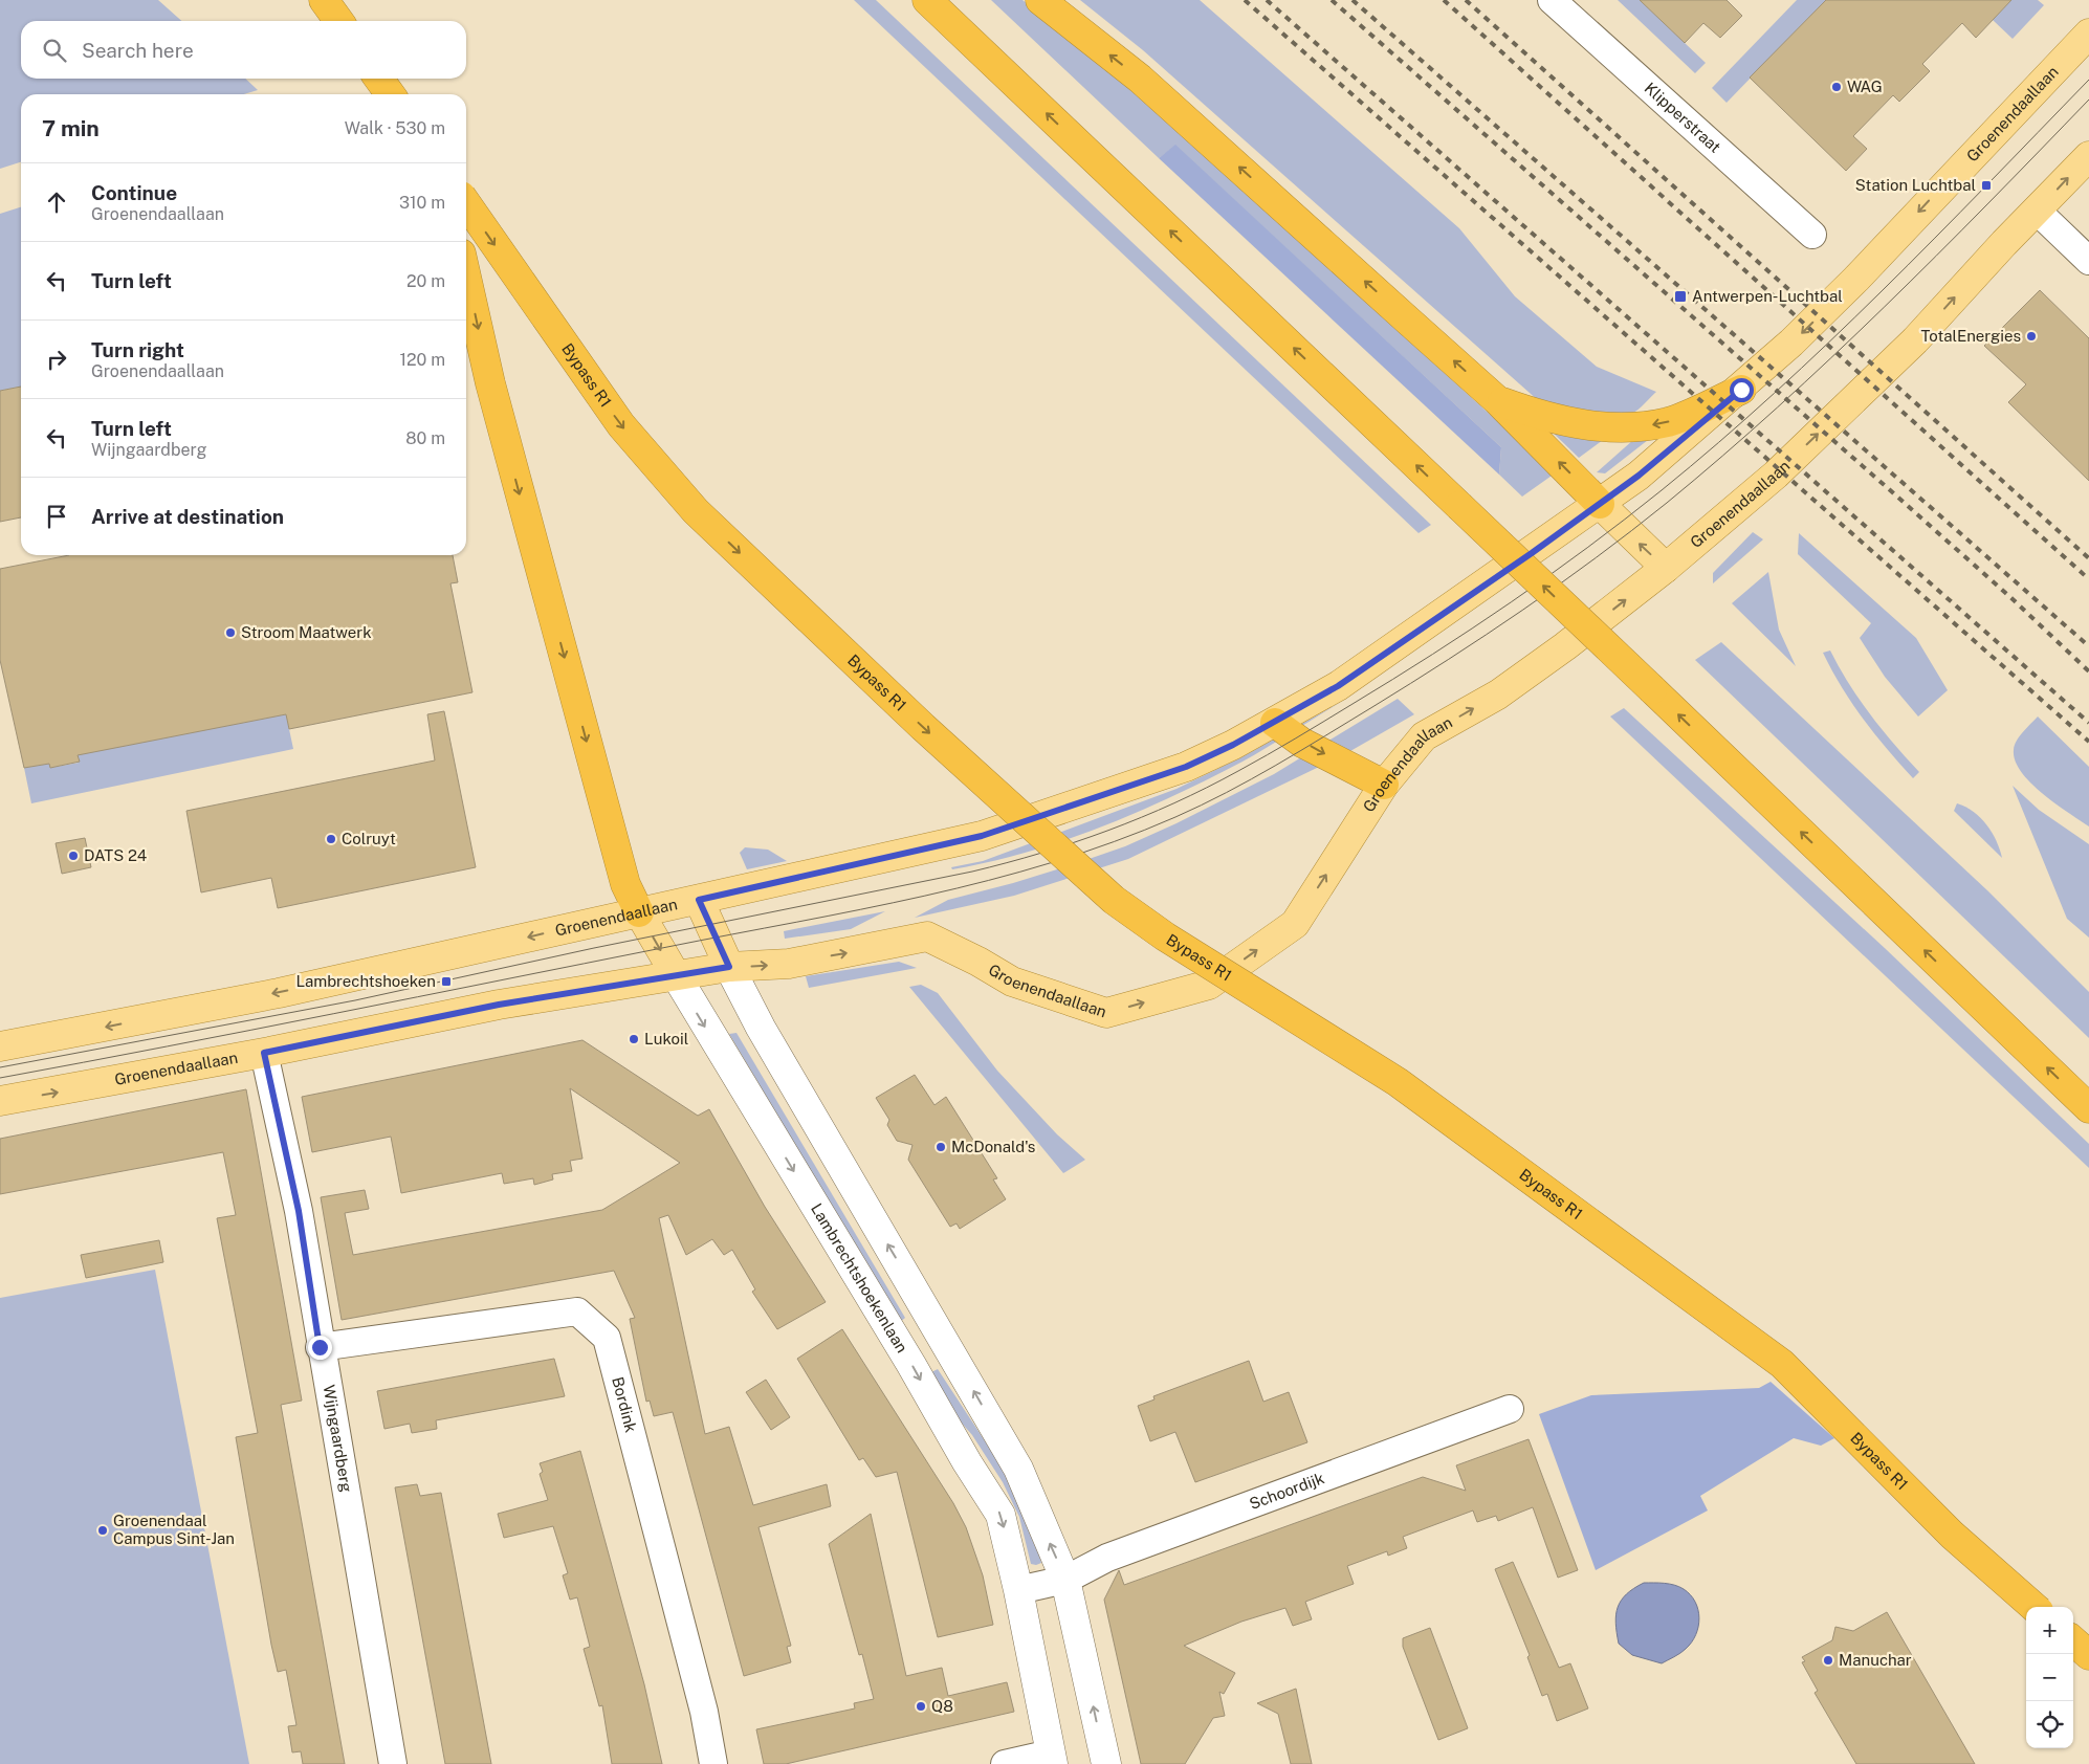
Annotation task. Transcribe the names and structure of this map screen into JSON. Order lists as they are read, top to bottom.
{
  "streets": {
    "highway": ["Bypass R1"],
    "main road": ["Groenendaallaan"],
    "street": [
      "Klipperstraat",
      "Lambrechtshoekenlaan",
      "Bordink",
      "Wijngaardberg",
      "Schoordijk"
    ]
  },
  "crossings": [
    ["Groenendaallaan", "Lambrechtshoekenlaan"],
    ["Groenendaallaan", "Wijngaardberg"],
    ["Bordink", "Wijngaardberg"]
  ],
  "one_way": ["Bypass R1"],
  "places": {
    "other": [
      "WAG",
      "TotalEnergies",
      "Stroom Maatwerk",
      "Colruyt",
      "DATS 24",
      "Lukoil",
      "McDonald's",
      "Groenendaal Campus Sint-Jan",
      "Manuchar",
      "Q8"
    ],
    "transit": ["Station Luchtbal", "Antwerpen-Luchtbal", "Lambrechtshoeken"]
  },
  "page": {
    "search": "Search here",
    "heading": ["7 min", "Walk · 530 m"],
    "list": [
      ["Continue", "Groenendaallaan", "310 m"],
      ["Turn left", "20 m"],
      ["Turn right", "Groenendaallaan", "120 m"],
      ["Turn left", "Wijngaardberg", "80 m"],
      "Arrive at destination"
    ],
    "map_buttons": ["+", "−"]
  }
}
